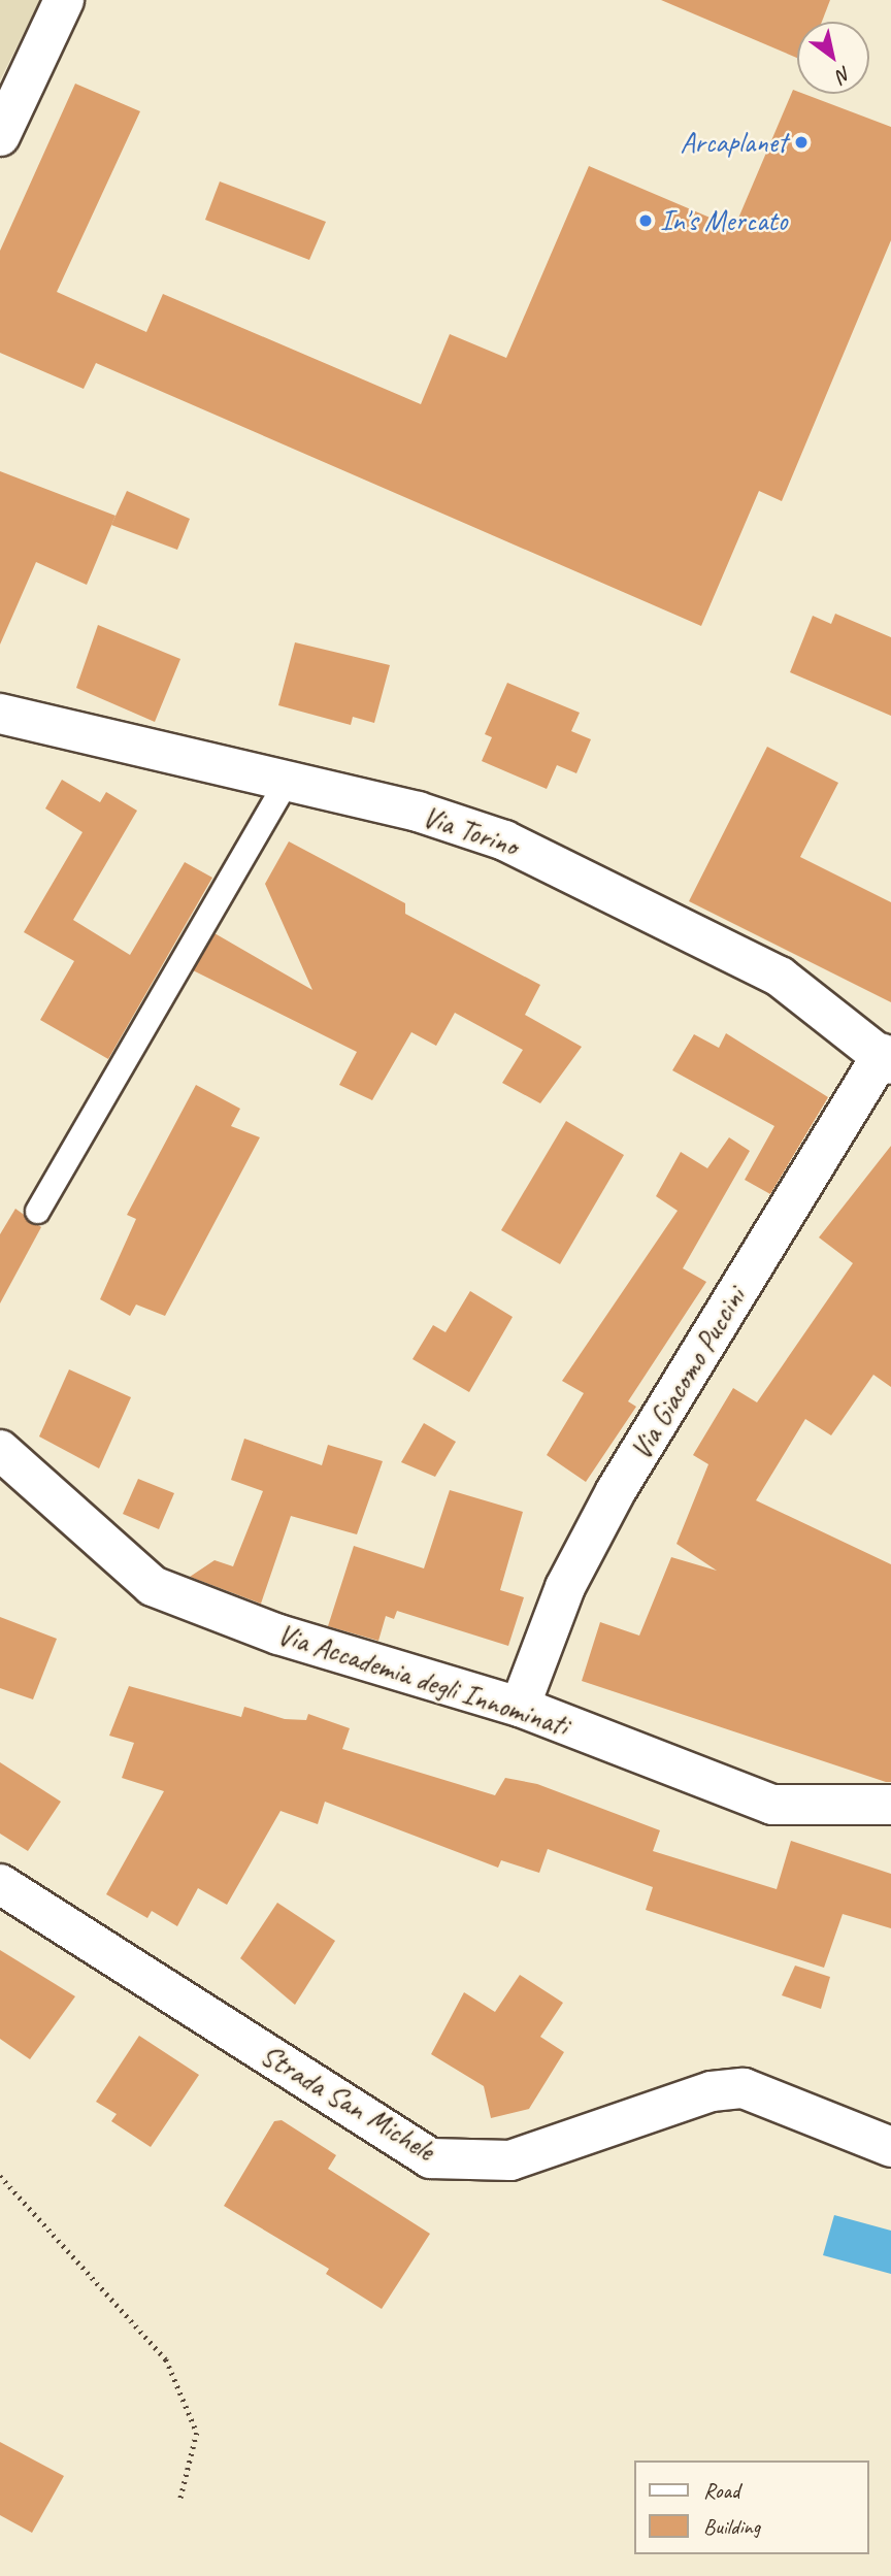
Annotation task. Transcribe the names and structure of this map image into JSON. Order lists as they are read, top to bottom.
{
  "streets": {
    "street": [
      "Via Torino",
      "Via Giacomo Puccini",
      "Via Accademia degli Innominati",
      "Strada San Michele"
    ]
  },
  "crossings": [
    ["Via Torino", "Via Giacomo Puccini"],
    ["Via Giacomo Puccini", "Via Accademia degli Innominati"]
  ],
  "places": ["Arcaplanet", "In's Mercato"],
  "legend": ["Road", "Building"],
  "north": "bottom right"
}
